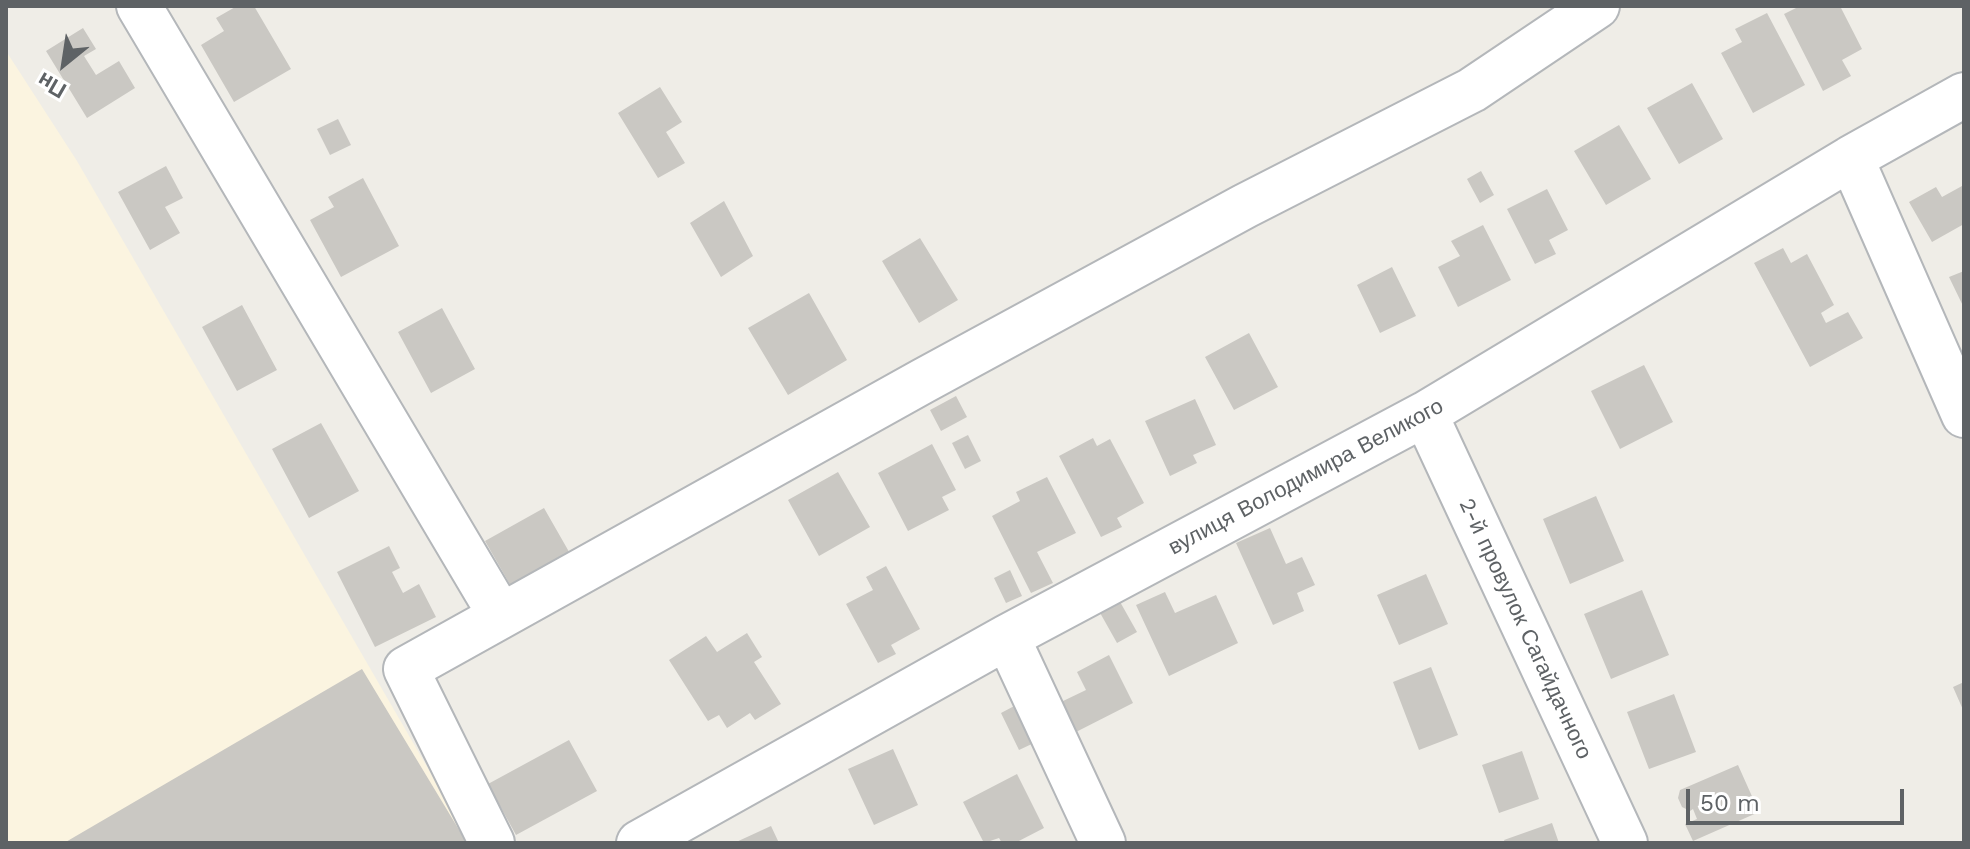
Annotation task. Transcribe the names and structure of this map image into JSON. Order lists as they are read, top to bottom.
{
  "streets": {
    "street": ["вулиця Володимира Великого", "2-й провулок Сагайдачного"]
  },
  "crossings": [
    ["вулиця Володимира Великого", "2-й провулок Сагайдачного"]
  ],
  "scale_bar": "50 m",
  "north": "bottom left"
}
